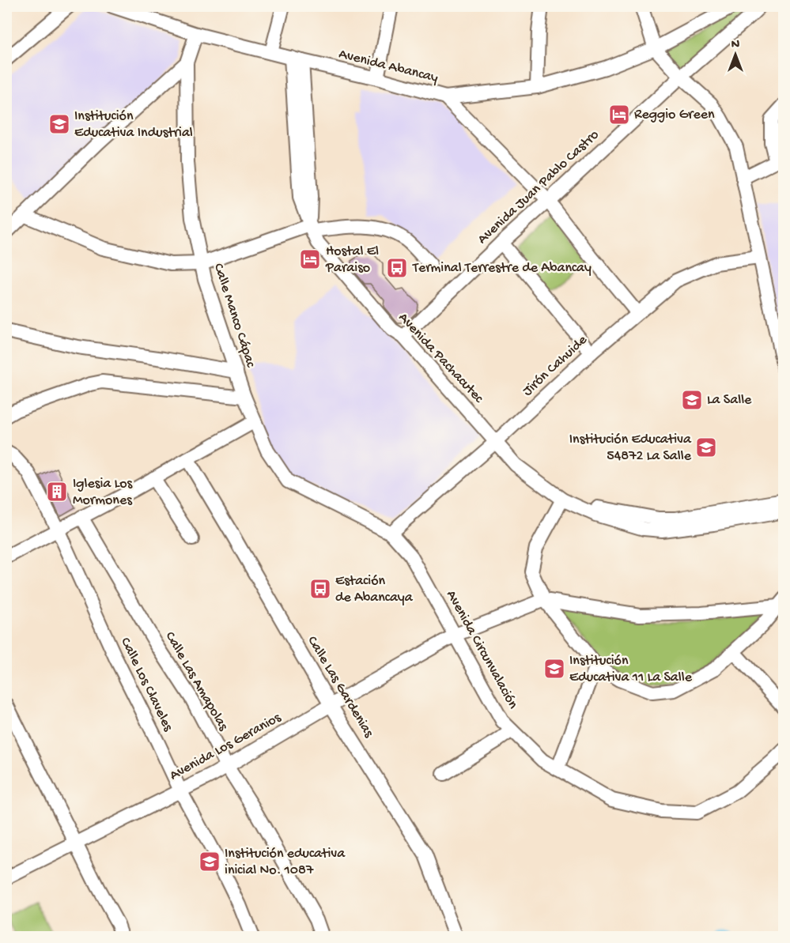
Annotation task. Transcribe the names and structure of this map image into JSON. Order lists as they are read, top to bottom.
{
  "streets": {
    "street": [
      "Avenida Abancay",
      "Avenida Juan Pablo Castro",
      "Calle Manco Cápac",
      "Avenida Pachacutec",
      "Jirón Cahuide",
      "Avenida Circunvalación",
      "Calle Las Amapolas",
      "Calle Los Claveles",
      "Calle Las Gardenias",
      "Avenida Los Geranios"
    ]
  },
  "crossings": [
    ["Avenida Abancay", "Calle Manco Cápac"],
    ["Avenida Abancay", "Avenida Pachacutec"],
    ["Avenida Juan Pablo Castro", "Avenida Pachacutec"],
    ["Calle Manco Cápac", "Jirón Cahuide"],
    ["Calle Manco Cápac", "Avenida Circunvalación"],
    ["Avenida Pachacutec", "Jirón Cahuide"],
    ["Jirón Cahuide", "Avenida Circunvalación"],
    ["Avenida Circunvalación", "Avenida Los Geranios"],
    ["Calle Las Amapolas", "Avenida Los Geranios"],
    ["Calle Los Claveles", "Avenida Los Geranios"],
    ["Calle Las Gardenias", "Avenida Los Geranios"]
  ],
  "places": {
    "hotel": ["Reggio Green", "Hostal El Paraiso"],
    "school or university": [
      "Institución Educativa Industrial",
      "La Salle",
      "Institución Educativa 54872 La Salle",
      "Institución Educativa 11 La Salle",
      "Institución educativa inicial No. 1087"
    ],
    "bus stop": ["Terminal Terrestre de Abancay", "Estación de Abancaya"],
    "building": ["Iglesia Los Mormones"]
  },
  "north": "top"
}
